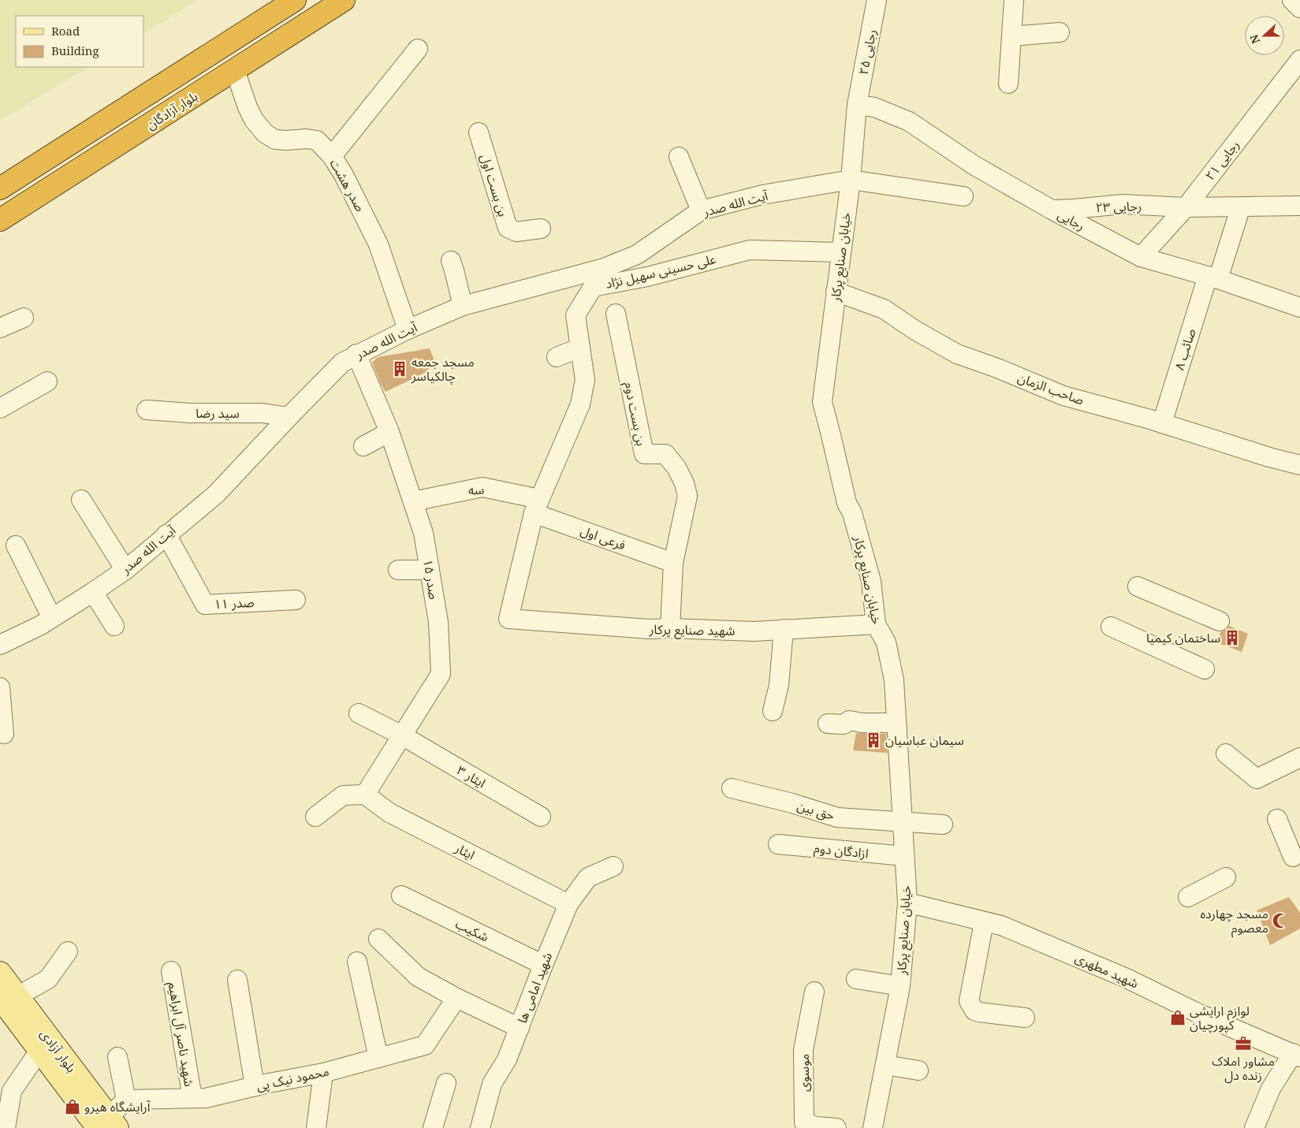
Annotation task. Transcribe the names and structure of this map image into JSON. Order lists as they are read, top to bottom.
{
  "streets": {
    "highway": ["بلوار آزادگان"],
    "main road": ["بلوار آزادی"],
    "street": [
      "رجایی ۲۵",
      "رجایی ۲۱",
      "صدر هشت",
      "بن بست اول",
      "آیت الله صدر",
      "رجایی ۲۳",
      "رجایی",
      "خیابان صنایع پرکار",
      "علی حسینی سهیل نژاد",
      "صائب ۸",
      "صاحب الزمان",
      "سید رضا",
      "بن بست دوم",
      "سه",
      "فرعی اول",
      "صدر ۱۵",
      "صدر ۱۱",
      "شهید صنایع پرکار",
      "ایثار ۳",
      "حق بین",
      "ازادگان دوم",
      "ایثار",
      "شکیب",
      "شهید مطهری",
      "شهید امامی ها",
      "شهید ناصر آل ابراهیم",
      "موسوی",
      "محمود نیک پی"
    ]
  },
  "crossings": [
    ["رجایی ۲۵", "رجایی"],
    ["رجایی ۲۵", "خیابان صنایع پرکار"],
    ["بلوار آزادگان", "صدر هشت"],
    ["رجایی ۲۱", "رجایی ۲۳"],
    ["رجایی ۲۱", "رجایی"],
    ["صدر هشت", "آیت الله صدر"],
    ["آیت الله صدر", "خیابان صنایع پرکار"],
    ["آیت الله صدر", "سید رضا"],
    ["آیت الله صدر", "صدر ۱۵"],
    ["آیت الله صدر", "صدر ۱۱"],
    ["رجایی ۲۳", "رجایی"],
    ["رجایی ۲۳", "صائب ۸"],
    ["رجایی", "خیابان صنایع پرکار"],
    ["رجایی", "صائب ۸"],
    ["خیابان صنایع پرکار", "علی حسینی سهیل نژاد"],
    ["خیابان صنایع پرکار", "صاحب الزمان"],
    ["خیابان صنایع پرکار", "شهید صنایع پرکار"],
    ["خیابان صنایع پرکار", "حق بین"],
    ["خیابان صنایع پرکار", "ازادگان دوم"],
    ["خیابان صنایع پرکار", "شهید مطهری"],
    ["علی حسینی سهیل نژاد", "سه"],
    ["علی حسینی سهیل نژاد", "فرعی اول"],
    ["علی حسینی سهیل نژاد", "شهید صنایع پرکار"],
    ["صائب ۸", "صاحب الزمان"],
    ["بن بست دوم", "فرعی اول"],
    ["بن بست دوم", "شهید صنایع پرکار"],
    ["سه", "فرعی اول"],
    ["سه", "صدر ۱۵"],
    ["صدر ۱۵", "ایثار ۳"],
    ["صدر ۱۵", "ایثار"],
    ["ایثار", "شهید امامی ها"],
    ["شکیب", "شهید امامی ها"],
    ["شهید ناصر آل ابراهیم", "محمود نیک پی"]
  ],
  "places": {
    "building": ["مسجد جمعه چالکیاسر", "ساختمان کیمیا", "سیمان عباسیان"],
    "mosque": ["مسجد چهارده معصوم"],
    "shop": ["لوازم ارایشی کپورچیان", "آرایشگاه هیرو"],
    "office": ["مشاور املاک زنده دل"]
  },
  "legend": ["Road", "Building"],
  "north": "left"
}
